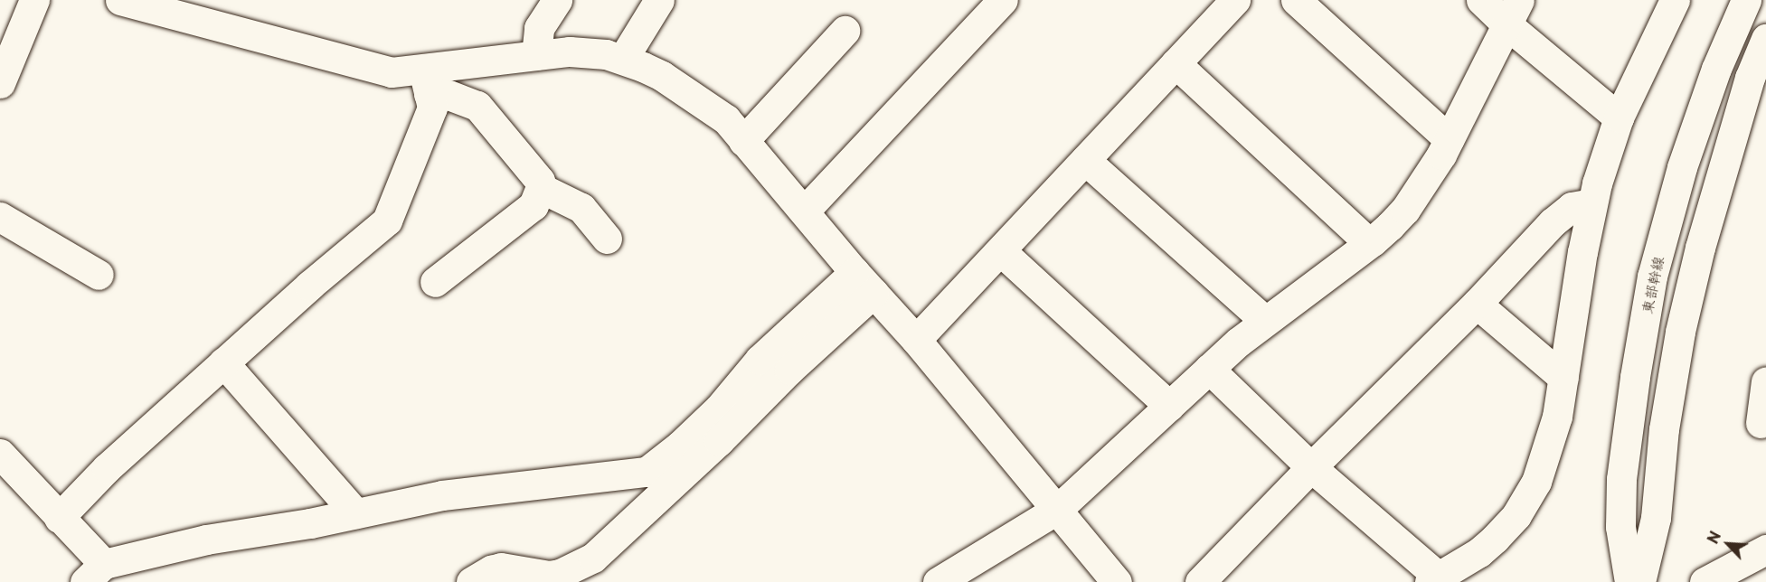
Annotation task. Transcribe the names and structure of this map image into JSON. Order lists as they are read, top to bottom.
{
  "streets": {
    "street": ["東部幹線"]
  },
  "north": "top left"
}
